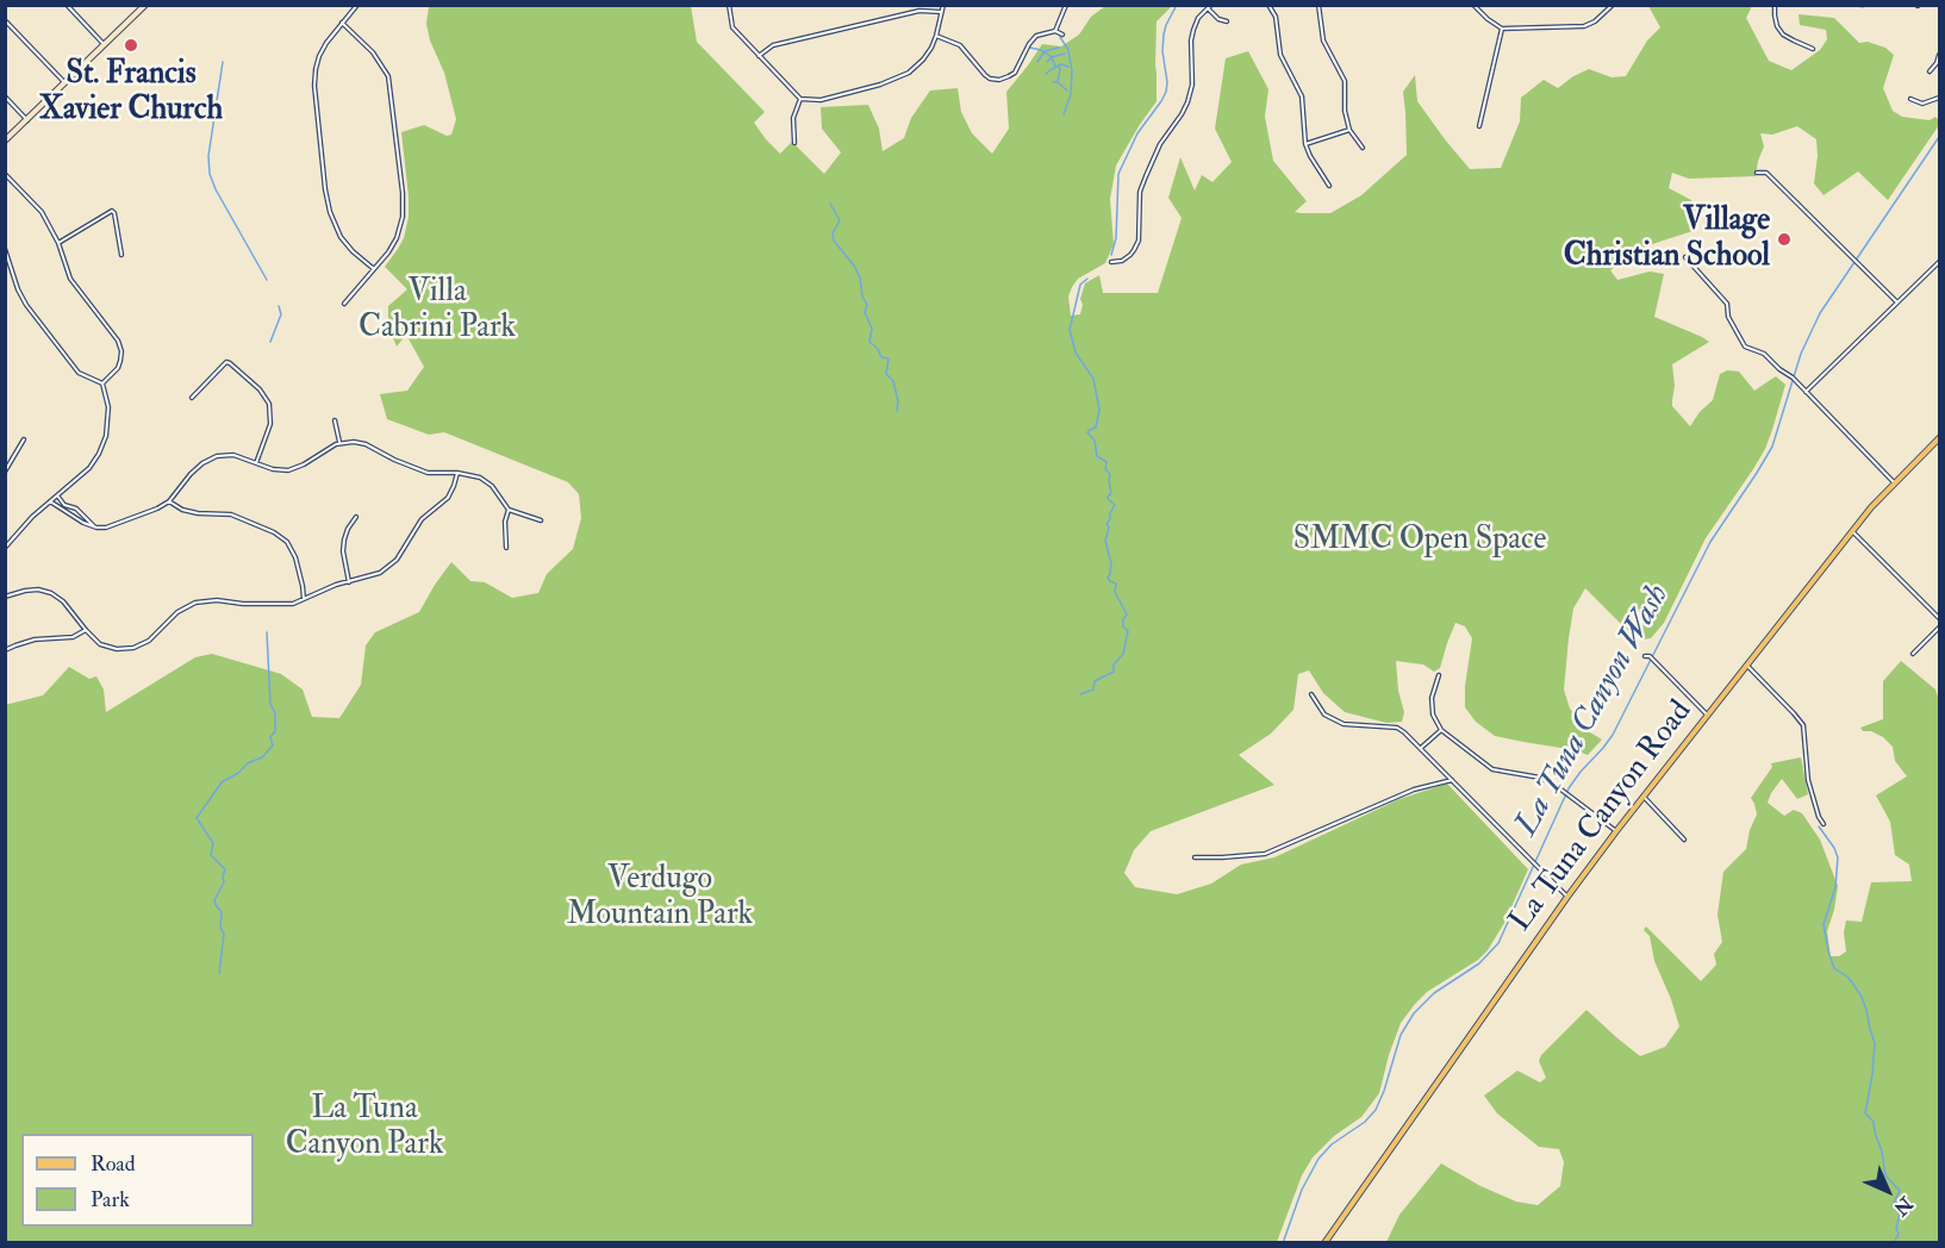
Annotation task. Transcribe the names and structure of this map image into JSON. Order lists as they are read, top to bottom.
{
  "streets": {
    "main road": ["La Tuna Canyon Road"]
  },
  "water": ["La Tuna Canyon Wash"],
  "parks": [
    "Villa Cabrini Park",
    "SMMC Open Space",
    "Verdugo Mountain Park",
    "La Tuna Canyon Park"
  ],
  "places": ["St. Francis Xavier Church", "Village Christian School"],
  "legend": ["Road", "Park"],
  "north": "bottom right"
}
